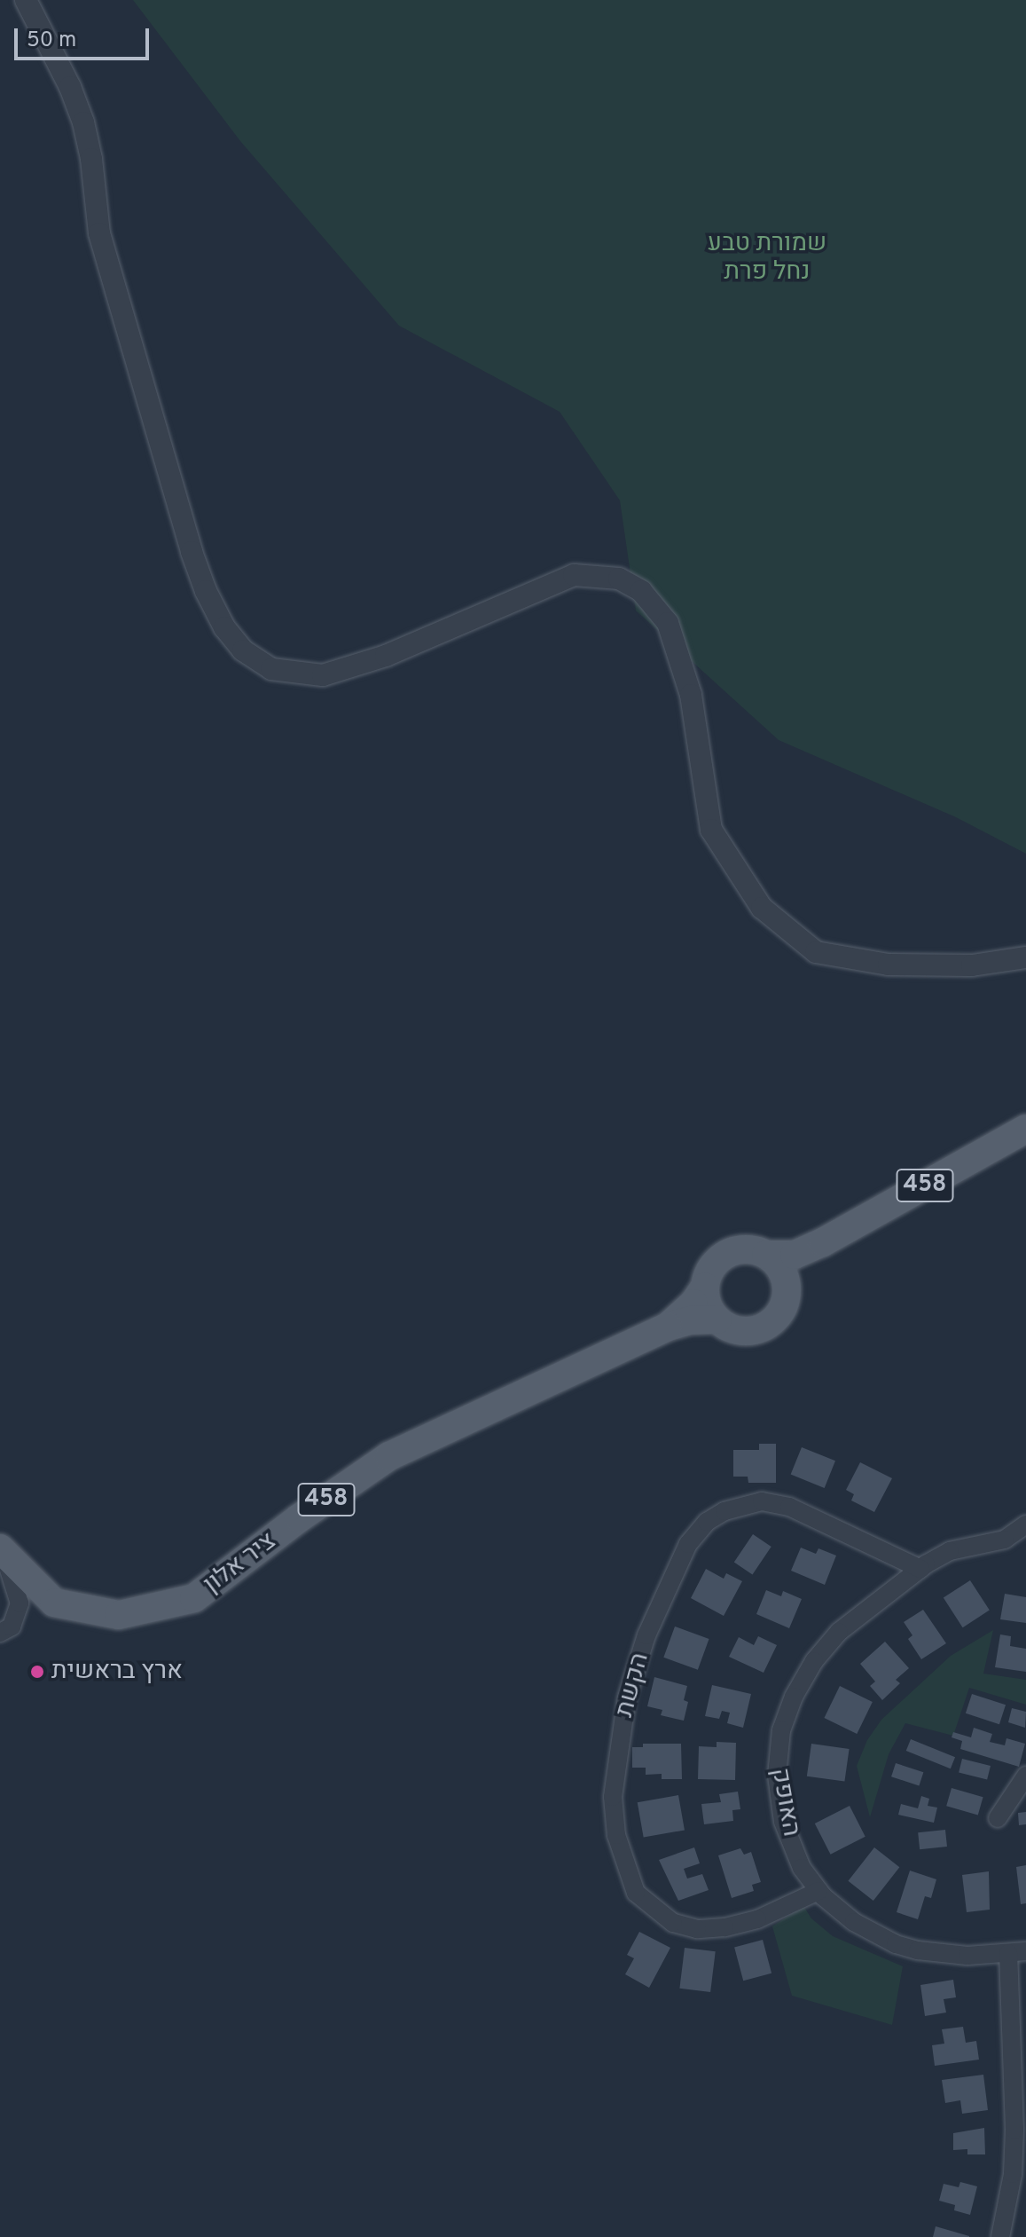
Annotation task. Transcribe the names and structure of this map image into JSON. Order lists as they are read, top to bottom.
{
  "streets": {
    "main road": ["458", "ציר אלון"],
    "street": ["הקשת", "האופק"]
  },
  "crossings": [
    ["458", "ציר אלון"],
    ["הקשת", "האופק"]
  ],
  "parks": ["שמורת טבע נחל פרת"],
  "places": ["ארץ בראשית"],
  "scale_bar": "50 m"
}
